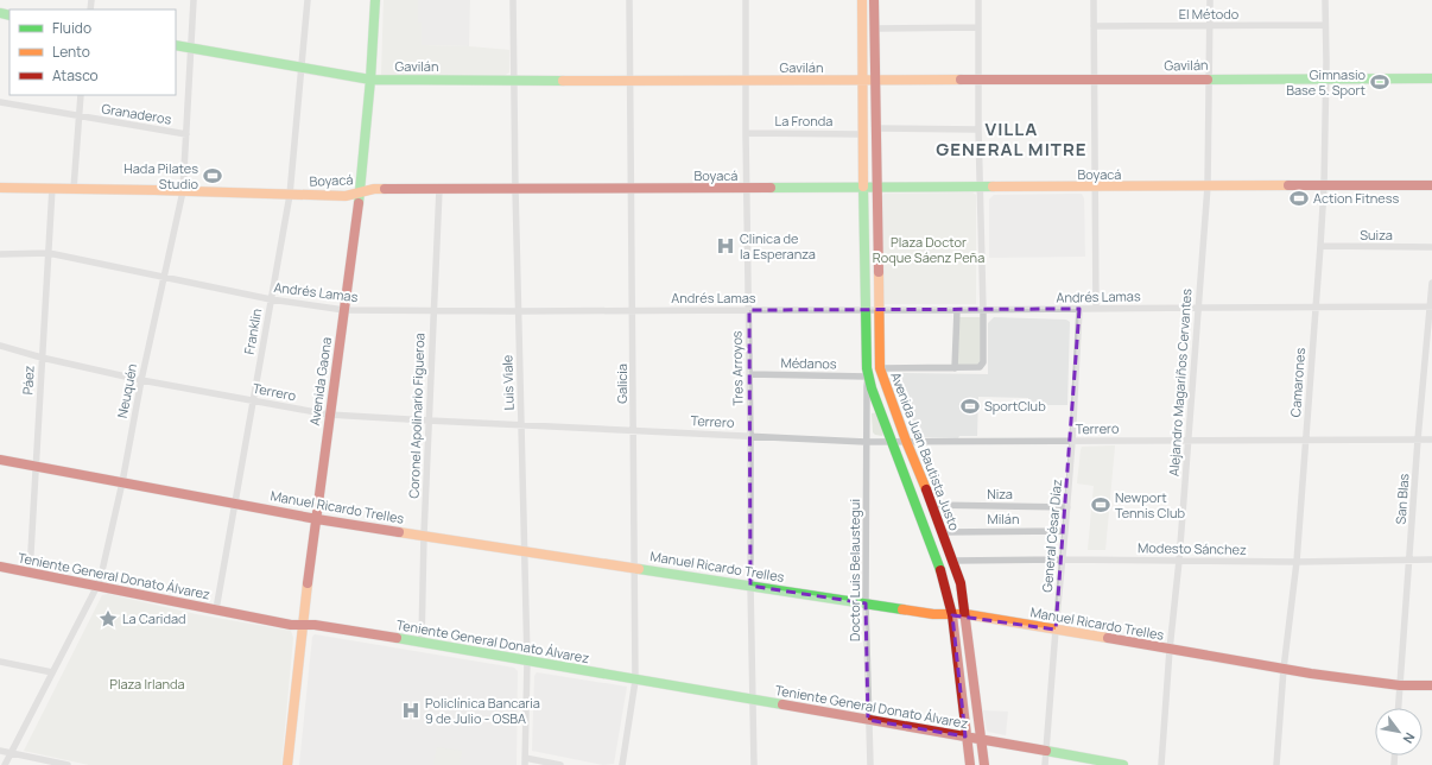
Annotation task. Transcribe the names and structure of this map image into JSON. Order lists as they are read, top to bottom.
{
  "streets": {
    "street": [
      "El Método",
      "Gavilán",
      "Granaderos",
      "La Fronda",
      "Boyacá",
      "Suiza",
      "Andrés Lamas",
      "Franklin",
      "Médanos",
      "Tres Arroyos",
      "Páez",
      "Avenida Gaona",
      "Luis Viale",
      "Alejandro Magariños Cervantes",
      "Camarones",
      "Galicia",
      "Neuquén",
      "Terrero",
      "Coronel Apolinario Figueroa",
      "Avenida Juan Bautista Justo",
      "Niza",
      "San Blas",
      "Manuel Ricardo Trelles",
      "Milán",
      "General César Díaz",
      "Modesto Sánchez",
      "Doctor Luis Belaustegui",
      "Teniente General Donato Álvarez"
    ]
  },
  "crossings": [
    ["El Método", "Alejandro Magariños Cervantes"],
    ["El Método", "Camarones"],
    ["Gavilán", "Franklin"],
    ["Gavilán", "Tres Arroyos"],
    ["Gavilán", "Avenida Gaona"],
    ["Gavilán", "Luis Viale"],
    ["Gavilán", "Alejandro Magariños Cervantes"],
    ["Gavilán", "Camarones"],
    ["Gavilán", "Galicia"],
    ["Gavilán", "Neuquén"],
    ["Gavilán", "Avenida Juan Bautista Justo"],
    ["Granaderos", "Neuquén"],
    ["La Fronda", "Tres Arroyos"],
    ["La Fronda", "Avenida Juan Bautista Justo"],
    ["Boyacá", "Franklin"],
    ["Boyacá", "Tres Arroyos"],
    ["Boyacá", "Páez"],
    ["Boyacá", "Avenida Gaona"],
    ["Boyacá", "Luis Viale"],
    ["Boyacá", "Alejandro Magariños Cervantes"],
    ["Boyacá", "Camarones"],
    ["Boyacá", "Galicia"],
    ["Boyacá", "Neuquén"],
    ["Boyacá", "Coronel Apolinario Figueroa"],
    ["Boyacá", "Avenida Juan Bautista Justo"],
    ["Suiza", "Camarones"],
    ["Andrés Lamas", "Franklin"],
    ["Andrés Lamas", "Tres Arroyos"],
    ["Andrés Lamas", "Páez"],
    ["Andrés Lamas", "Avenida Gaona"],
    ["Andrés Lamas", "Luis Viale"],
    ["Andrés Lamas", "Alejandro Magariños Cervantes"],
    ["Andrés Lamas", "Camarones"],
    ["Andrés Lamas", "Galicia"],
    ["Andrés Lamas", "Neuquén"],
    ["Andrés Lamas", "Coronel Apolinario Figueroa"],
    ["Andrés Lamas", "Avenida Juan Bautista Justo"],
    ["Andrés Lamas", "San Blas"],
    ["Andrés Lamas", "General César Díaz"],
    ["Franklin", "Terrero"],
    ["Franklin", "Manuel Ricardo Trelles"],
    ["Franklin", "Teniente General Donato Álvarez"],
    ["Médanos", "Tres Arroyos"],
    ["Médanos", "Avenida Juan Bautista Justo"],
    ["Médanos", "Doctor Luis Belaustegui"],
    ["Tres Arroyos", "Terrero"],
    ["Tres Arroyos", "Manuel Ricardo Trelles"],
    ["Tres Arroyos", "Teniente General Donato Álvarez"],
    ["Páez", "Terrero"],
    ["Páez", "Manuel Ricardo Trelles"],
    ["Páez", "Teniente General Donato Álvarez"],
    ["Avenida Gaona", "Terrero"],
    ["Avenida Gaona", "Manuel Ricardo Trelles"],
    ["Avenida Gaona", "Teniente General Donato Álvarez"],
    ["Luis Viale", "Terrero"],
    ["Luis Viale", "Manuel Ricardo Trelles"],
    ["Luis Viale", "Teniente General Donato Álvarez"],
    ["Alejandro Magariños Cervantes", "Terrero"],
    ["Alejandro Magariños Cervantes", "Manuel Ricardo Trelles"],
    ["Alejandro Magariños Cervantes", "Modesto Sánchez"],
    ["Camarones", "Terrero"],
    ["Camarones", "Manuel Ricardo Trelles"],
    ["Camarones", "Modesto Sánchez"],
    ["Galicia", "Terrero"],
    ["Galicia", "Manuel Ricardo Trelles"],
    ["Galicia", "Teniente General Donato Álvarez"],
    ["Neuquén", "Terrero"],
    ["Neuquén", "Manuel Ricardo Trelles"],
    ["Neuquén", "Teniente General Donato Álvarez"],
    ["Terrero", "Coronel Apolinario Figueroa"],
    ["Terrero", "Avenida Juan Bautista Justo"],
    ["Terrero", "San Blas"],
    ["Terrero", "General César Díaz"],
    ["Terrero", "Doctor Luis Belaustegui"],
    ["Coronel Apolinario Figueroa", "Manuel Ricardo Trelles"],
    ["Coronel Apolinario Figueroa", "Teniente General Donato Álvarez"],
    ["Avenida Juan Bautista Justo", "Niza"],
    ["Avenida Juan Bautista Justo", "Manuel Ricardo Trelles"],
    ["Avenida Juan Bautista Justo", "Milán"],
    ["Avenida Juan Bautista Justo", "Modesto Sánchez"],
    ["Avenida Juan Bautista Justo", "Doctor Luis Belaustegui"],
    ["Avenida Juan Bautista Justo", "Teniente General Donato Álvarez"],
    ["Niza", "General César Díaz"],
    ["San Blas", "Manuel Ricardo Trelles"],
    ["San Blas", "Modesto Sánchez"],
    ["Manuel Ricardo Trelles", "General César Díaz"],
    ["Manuel Ricardo Trelles", "Doctor Luis Belaustegui"],
    ["Milán", "General César Díaz"],
    ["General César Díaz", "Modesto Sánchez"],
    ["General César Díaz", "Teniente General Donato Álvarez"],
    ["Doctor Luis Belaustegui", "Teniente General Donato Álvarez"]
  ],
  "districts": ["VILLA GENERAL MITRE"],
  "parks": ["Plaza Doctor Roque Sáenz Peña", "Plaza Irlanda"],
  "places": {
    "sports": [
      "Gimnasio Base 5. Sport",
      "Hada Pilates Studio",
      "Action Fitness",
      "SportClub",
      "Newport Tennis Club"
    ],
    "hospital": ["Clinica de la Esperanza", "Policlínica Bancaria 9 de Julio - OSBA"],
    "place": ["La Caridad"]
  },
  "legend": ["Fluido", "Lento", "Atasco"],
  "north": "bottom right"
}
